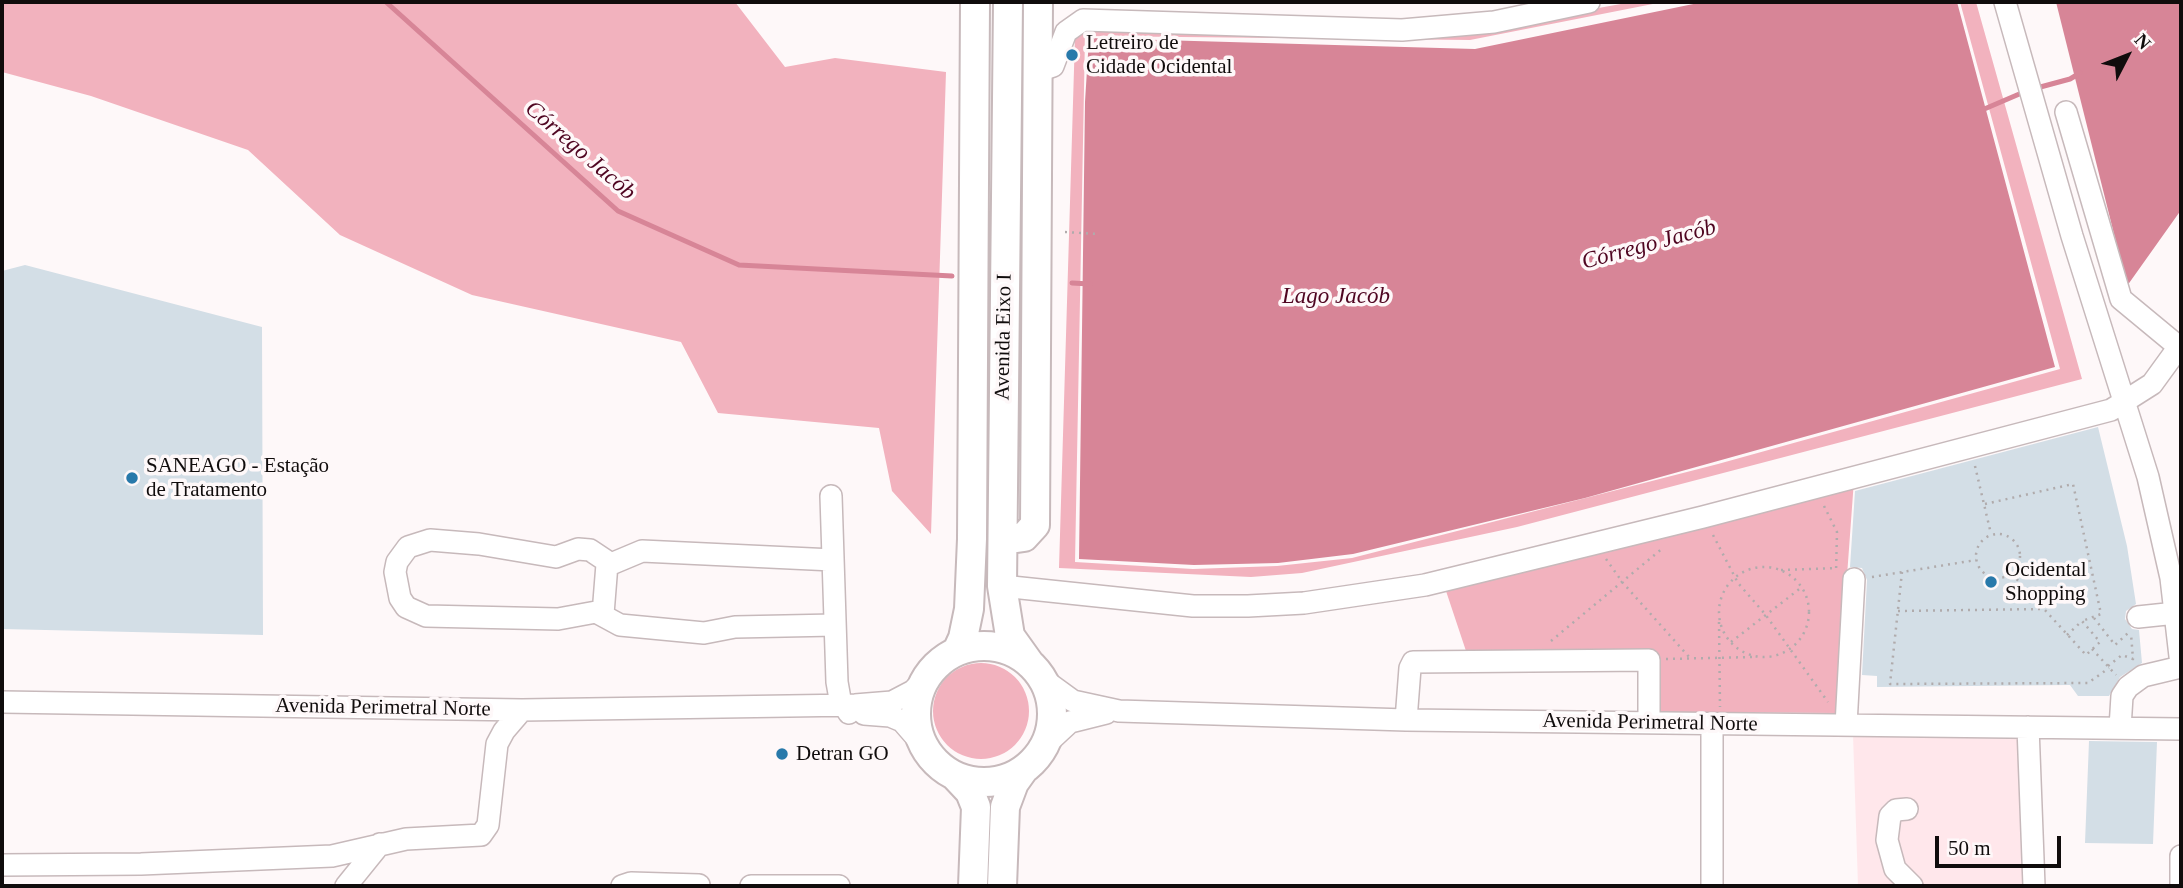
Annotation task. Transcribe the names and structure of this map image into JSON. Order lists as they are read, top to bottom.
{
  "streets": {
    "main road": ["Avenida Eixo I"],
    "street": ["Avenida Perimetral Norte"]
  },
  "crossings": [
    ["Avenida Eixo I", "Avenida Perimetral Norte"]
  ],
  "water": ["Córrego Jacób", "Lago Jacób"],
  "places": [
    "Letreiro de Cidade Ocidental",
    "SANEAGO - Estação de Tratamento",
    "Ocidental Shopping",
    "Detran GO"
  ],
  "scale_bar": "50 m",
  "north": "top right"
}
